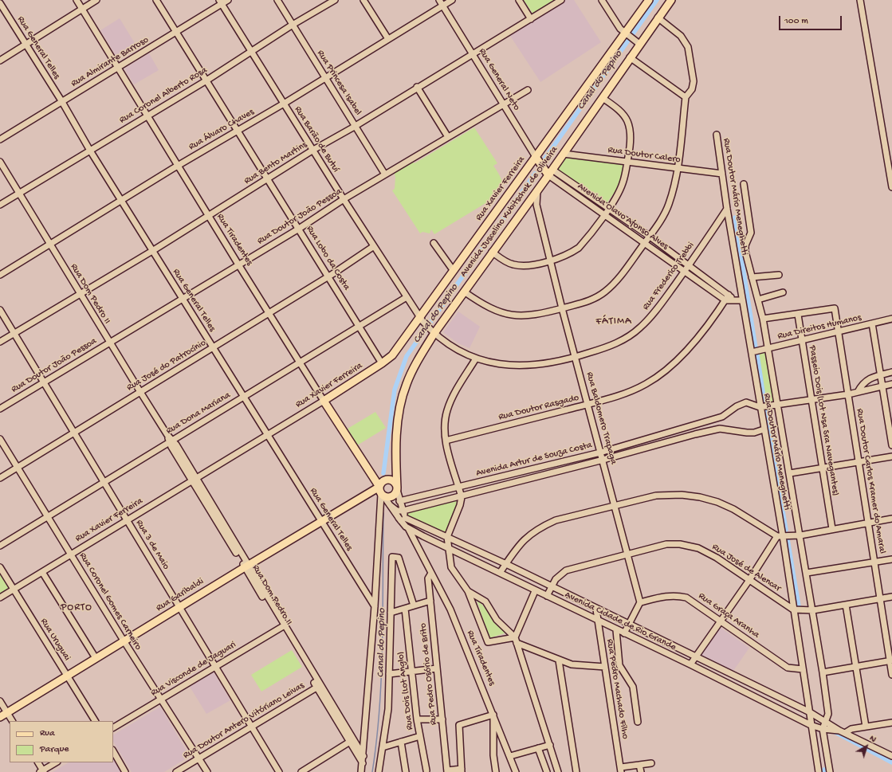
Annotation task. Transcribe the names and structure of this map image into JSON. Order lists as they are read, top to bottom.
{
  "streets": {
    "main road": [
      "Rua General Neto",
      "Rua Xavier Ferreira",
      "Avenida Juscelino Kubitschek de Oliveira",
      "Rua Tiradentes",
      "Rua Garibaldi"
    ],
    "street": [
      "Rua General Telles",
      "Rua Almirante Barroso",
      "Rua Princesa Isabel",
      "Rua Coronel Alberto Rosa",
      "Rua Álvaro Chaves",
      "Rua Barão de Butuí",
      "Rua Doutor Calero",
      "Rua Bento Martins",
      "Rua Doutor Mário Meneghetti",
      "Rua Doutor João Pessoa",
      "Avenida Olavo Afonso Alves",
      "Rua Lobo da Costa",
      "Rua Frederico Trebbi",
      "Rua Dom Pedro II",
      "Rua Direitos Humanos",
      "Rua José do Patrocínio",
      "Rua Doutor Rasgado",
      "Rua Dona Mariana",
      "Rua Baldomero Trapaga",
      "Passeio Dois (Lot Nsa Sra Navegantes)",
      "Avenida Artur de Souza Costa",
      "Rua Doutor Carlos Kramer do Amaral",
      "Rua 3 de Maio",
      "Rua José de Alencar",
      "Rua Coronel Gomes Carneiro",
      "Rua Graça Aranha",
      "Avenida Cidade de Rio Grande",
      "Rua Uruguai",
      "Rua Visconde de Jaguari",
      "Rua Pedro Osório de Brito",
      "Rua Pedro Machado Filho",
      "Rua Dois (Lot Anglo)",
      "Rua Doutor Antero Vitóriano Leivas"
    ]
  },
  "crossings": [
    ["Rua General Telles", "Rua Almirante Barroso"],
    ["Rua General Telles", "Rua Coronel Alberto Rosa"],
    ["Rua General Telles", "Rua Álvaro Chaves"],
    ["Rua General Telles", "Rua Bento Martins"],
    ["Rua General Telles", "Rua Xavier Ferreira"],
    ["Rua General Telles", "Rua Doutor João Pessoa"],
    ["Rua General Telles", "Rua José do Patrocínio"],
    ["Rua General Telles", "Rua Dona Mariana"],
    ["Rua General Telles", "Rua Garibaldi"],
    ["Rua Almirante Barroso", "Rua Barão de Butuí"],
    ["Rua Almirante Barroso", "Rua Tiradentes"],
    ["Rua Almirante Barroso", "Rua Lobo da Costa"],
    ["Rua General Neto", "Rua Álvaro Chaves"],
    ["Rua General Neto", "Rua Bento Martins"],
    ["Rua General Neto", "Rua Xavier Ferreira"],
    ["Rua General Neto", "Avenida Juscelino Kubitschek de Oliveira"],
    ["Rua General Neto", "Rua Doutor João Pessoa"],
    ["Rua General Neto", "Avenida Olavo Afonso Alves"],
    ["Rua Princesa Isabel", "Rua Coronel Alberto Rosa"],
    ["Rua Princesa Isabel", "Rua Álvaro Chaves"],
    ["Rua Princesa Isabel", "Rua Bento Martins"],
    ["Rua Princesa Isabel", "Rua Doutor João Pessoa"],
    ["Rua Coronel Alberto Rosa", "Rua Barão de Butuí"],
    ["Rua Coronel Alberto Rosa", "Rua Tiradentes"],
    ["Rua Coronel Alberto Rosa", "Rua Lobo da Costa"],
    ["Rua Coronel Alberto Rosa", "Rua Dom Pedro II"],
    ["Rua Álvaro Chaves", "Rua Barão de Butuí"],
    ["Rua Álvaro Chaves", "Rua Tiradentes"],
    ["Rua Álvaro Chaves", "Rua Lobo da Costa"],
    ["Rua Álvaro Chaves", "Rua Dom Pedro II"],
    ["Rua Barão de Butuí", "Rua Bento Martins"],
    ["Rua Barão de Butuí", "Rua Xavier Ferreira"],
    ["Rua Barão de Butuí", "Avenida Juscelino Kubitschek de Oliveira"],
    ["Rua Barão de Butuí", "Rua Doutor João Pessoa"],
    ["Rua Barão de Butuí", "Rua Frederico Trebbi"],
    ["Rua Barão de Butuí", "Rua José do Patrocínio"],
    ["Rua Barão de Butuí", "Rua Dona Mariana"],
    ["Rua Doutor Calero", "Rua Doutor Mário Meneghetti"],
    ["Rua Doutor Calero", "Avenida Juscelino Kubitschek de Oliveira"],
    ["Rua Bento Martins", "Rua Tiradentes"],
    ["Rua Bento Martins", "Rua Lobo da Costa"],
    ["Rua Bento Martins", "Rua Dom Pedro II"],
    ["Rua Bento Martins", "Rua 3 de Maio"],
    ["Rua Xavier Ferreira", "Rua Tiradentes"],
    ["Rua Xavier Ferreira", "Rua Lobo da Costa"],
    ["Rua Xavier Ferreira", "Rua Dom Pedro II"],
    ["Rua Xavier Ferreira", "Rua 3 de Maio"],
    ["Rua Xavier Ferreira", "Rua Coronel Gomes Carneiro"],
    ["Rua Xavier Ferreira", "Rua Uruguai"],
    ["Rua Doutor Mário Meneghetti", "Rua Frederico Trebbi"],
    ["Rua Doutor Mário Meneghetti", "Rua Direitos Humanos"],
    ["Rua Doutor Mário Meneghetti", "Avenida Artur de Souza Costa"],
    ["Rua Doutor Mário Meneghetti", "Rua José de Alencar"],
    ["Rua Doutor Mário Meneghetti", "Rua Graça Aranha"],
    ["Rua Doutor Mário Meneghetti", "Avenida Cidade de Rio Grande"],
    ["Avenida Juscelino Kubitschek de Oliveira", "Avenida Olavo Afonso Alves"],
    ["Avenida Juscelino Kubitschek de Oliveira", "Rua Tiradentes"],
    ["Avenida Juscelino Kubitschek de Oliveira", "Rua Frederico Trebbi"],
    ["Avenida Juscelino Kubitschek de Oliveira", "Rua Baldomero Trapaga"],
    ["Avenida Juscelino Kubitschek de Oliveira", "Rua Garibaldi"],
    ["Rua Doutor João Pessoa", "Rua Tiradentes"],
    ["Rua Doutor João Pessoa", "Rua Lobo da Costa"],
    ["Rua Doutor João Pessoa", "Rua Dom Pedro II"],
    ["Rua Doutor João Pessoa", "Rua 3 de Maio"],
    ["Avenida Olavo Afonso Alves", "Rua Frederico Trebbi"],
    ["Avenida Olavo Afonso Alves", "Rua Doutor Rasgado"],
    ["Rua Tiradentes", "Rua José do Patrocínio"],
    ["Rua Tiradentes", "Rua Dona Mariana"],
    ["Rua Tiradentes", "Avenida Artur de Souza Costa"],
    ["Rua Tiradentes", "Rua Garibaldi"],
    ["Rua Tiradentes", "Avenida Cidade de Rio Grande"],
    ["Rua Tiradentes", "Rua Pedro Osório de Brito"],
    ["Rua Lobo da Costa", "Rua José do Patrocínio"],
    ["Rua Lobo da Costa", "Rua Dona Mariana"],
    ["Rua Frederico Trebbi", "Rua Baldomero Trapaga"],
    ["Rua Dom Pedro II", "Rua José do Patrocínio"],
    ["Rua Dom Pedro II", "Rua Dona Mariana"],
    ["Rua Dom Pedro II", "Rua Garibaldi"],
    ["Rua Dom Pedro II", "Rua Visconde de Jaguari"],
    ["Rua Dom Pedro II", "Rua Doutor Antero Vitóriano Leivas"],
    ["Rua Direitos Humanos", "Passeio Dois (Lot Nsa Sra Navegantes)"],
    ["Rua Direitos Humanos", "Rua Doutor Carlos Kramer do Amaral"],
    ["Rua José do Patrocínio", "Rua 3 de Maio"],
    ["Rua José do Patrocínio", "Rua Coronel Gomes Carneiro"],
    ["Rua Doutor Rasgado", "Rua Baldomero Trapaga"],
    ["Rua Dona Mariana", "Rua 3 de Maio"],
    ["Rua Dona Mariana", "Rua Coronel Gomes Carneiro"],
    ["Rua Baldomero Trapaga", "Avenida Artur de Souza Costa"],
    ["Rua Baldomero Trapaga", "Rua José de Alencar"],
    ["Rua Baldomero Trapaga", "Rua Graça Aranha"],
    ["Passeio Dois (Lot Nsa Sra Navegantes)", "Rua Doutor Carlos Kramer do Amaral"],
    ["Rua 3 de Maio", "Rua Garibaldi"],
    ["Rua 3 de Maio", "Rua Visconde de Jaguari"],
    ["Rua 3 de Maio", "Rua Doutor Antero Vitóriano Leivas"],
    ["Rua José de Alencar", "Avenida Cidade de Rio Grande"],
    ["Rua Garibaldi", "Rua Coronel Gomes Carneiro"],
    ["Rua Garibaldi", "Rua Uruguai"],
    ["Rua Coronel Gomes Carneiro", "Rua Visconde de Jaguari"],
    ["Rua Coronel Gomes Carneiro", "Rua Doutor Antero Vitóriano Leivas"],
    ["Avenida Cidade de Rio Grande", "Rua Pedro Machado Filho"]
  ],
  "districts": ["FÁTIMA", "PORTO"],
  "water": ["Canal do Pepino"],
  "legend": ["Rua", "Parque"],
  "scale_bar": "100 m",
  "north": "top right"
}
